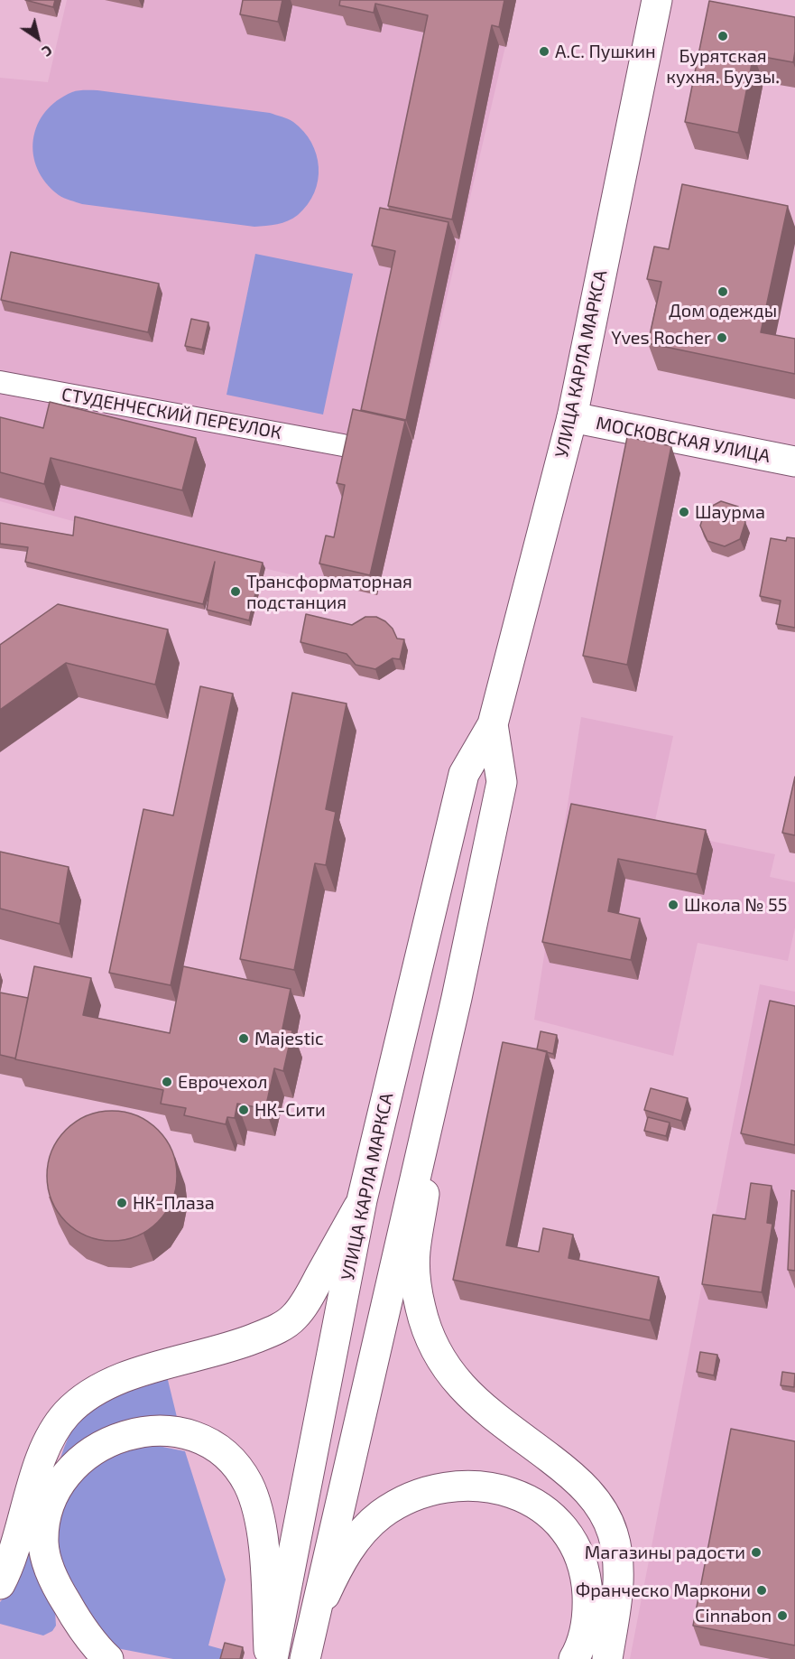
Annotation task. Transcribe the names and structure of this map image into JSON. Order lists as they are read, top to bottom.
{
  "streets": {
    "main road": ["УЛИЦА КАРЛА МАРКСА", "МОСКОВСКАЯ УЛИЦА"],
    "street": ["СТУДЕНЧЕСКИЙ ПЕРЕУЛОК"]
  },
  "crossings": [
    ["УЛИЦА КАРЛА МАРКСА", "МОСКОВСКАЯ УЛИЦА"]
  ],
  "places": [
    "Бурятская кухня. Буузы.",
    "А.С. Пушкин",
    "Дом одежды",
    "Yves Rocher",
    "Шаурма",
    "Трансформаторная подстанция",
    "Школа № 55",
    "Majestic",
    "Еврочехол",
    "НК-Сити",
    "НК-Плаза",
    "Магазины радости",
    "Франческо Маркони",
    "Cinnabon"
  ],
  "north": "bottom right"
}
